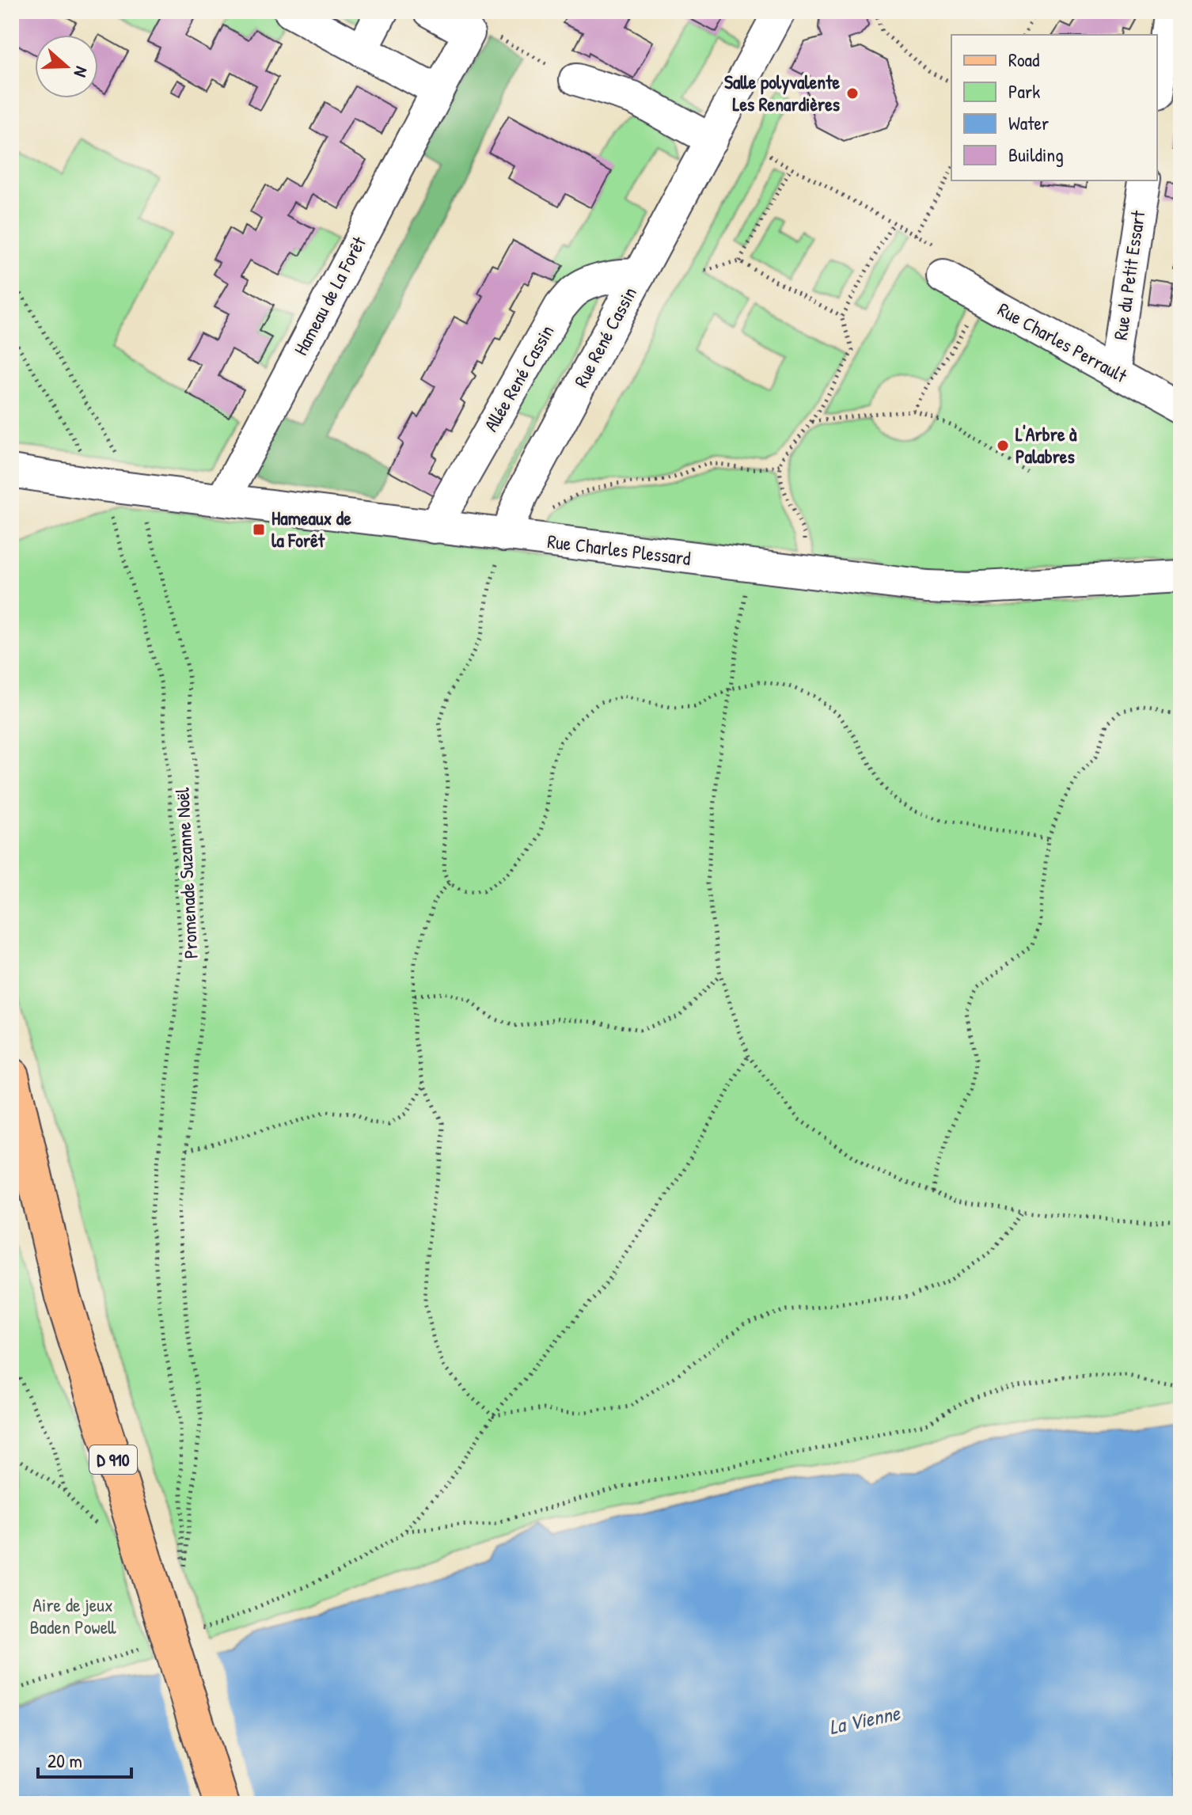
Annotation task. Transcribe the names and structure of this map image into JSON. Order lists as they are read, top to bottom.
{
  "streets": {
    "main road": ["D 910"],
    "street": [
      "Rue du Petit Essart",
      "Hameau de La Forêt",
      "Rue René Cassin",
      "Rue Charles Perrault",
      "Allée René Cassin",
      "Rue Charles Plessard"
    ],
    "path": ["Promenade Suzanne Noël"]
  },
  "crossings": [
    ["Rue du Petit Essart", "Rue Charles Perrault"],
    ["Hameau de La Forêt", "Rue Charles Plessard"],
    ["Rue René Cassin", "Allée René Cassin"],
    ["Rue René Cassin", "Rue Charles Plessard"],
    ["Allée René Cassin", "Rue Charles Plessard"],
    ["Rue Charles Plessard", "Promenade Suzanne Noël"]
  ],
  "water": ["La Vienne"],
  "parks": ["Aire de jeux Baden Powell"],
  "places": {
    "other": ["Salle polyvalente Les Renardières", "L'Arbre à Palabres"],
    "transit": ["Hameaux de la Forêt"]
  },
  "legend": [
    "Road",
    "Park",
    "Water",
    "Building"
  ],
  "scale_bar": "20 m",
  "north": "right"
}
